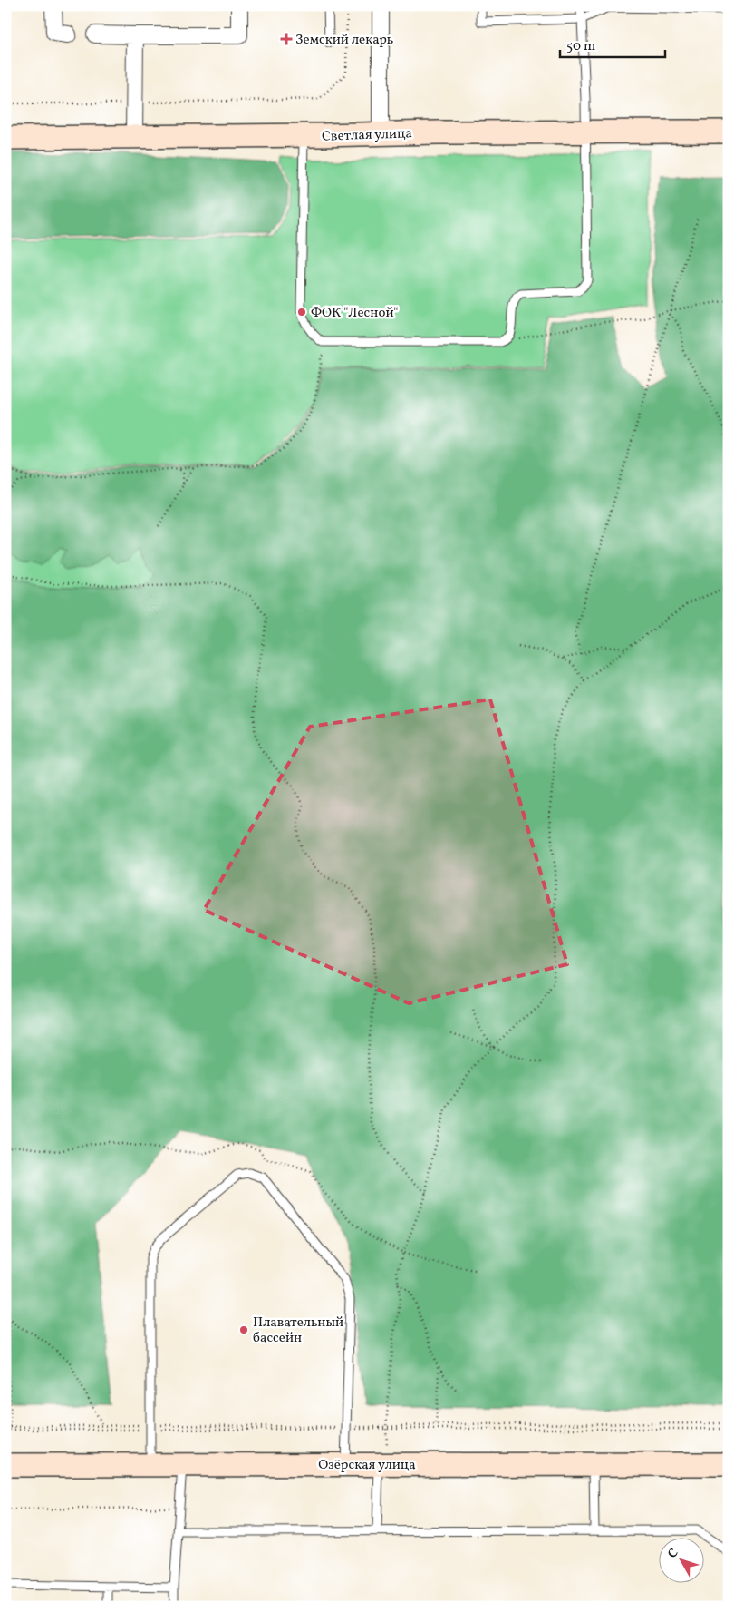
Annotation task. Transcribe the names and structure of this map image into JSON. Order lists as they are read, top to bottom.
{
  "streets": {
    "street": ["Светлая улица", "Озёрская улица"]
  },
  "places": {
    "health": ["Земский лекарь"],
    "other": ["ФОК \"Лесной\"", "Плавательный бассейн"]
  },
  "scale_bar": "50 m",
  "north": "top left"
}
